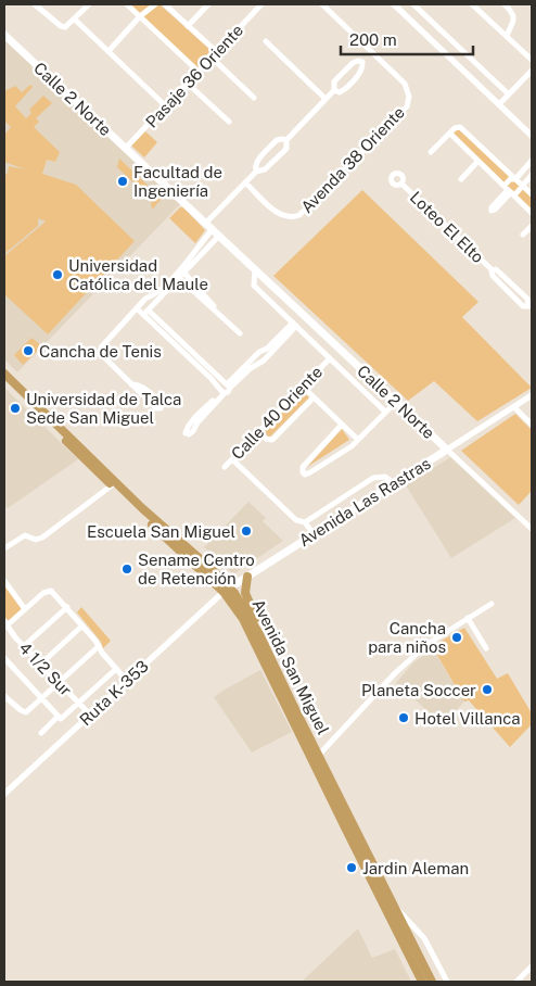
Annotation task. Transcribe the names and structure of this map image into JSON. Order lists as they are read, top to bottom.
{
  "streets": {
    "highway": ["Avenida San Miguel"],
    "main road": ["Calle 2 Norte", "Avenida Las Rastras"],
    "street": [
      "Pasaje 36 Oriente",
      "Avenda 38 Oriente",
      "Loteo El Elto",
      "Calle 40 Oriente",
      "4 1/2 Sur",
      "Ruta K-353"
    ]
  },
  "crossings": [
    ["Pasaje 36 Oriente", "Calle 2 Norte"],
    ["Calle 2 Norte", "Calle 40 Oriente"],
    ["Calle 2 Norte", "Avenida Las Rastras"],
    ["Avenida Las Rastras", "Avenida San Miguel"],
    ["Avenida Las Rastras", "Ruta K-353"],
    ["Avenida San Miguel", "Ruta K-353"],
    ["4 1/2 Sur", "Ruta K-353"]
  ],
  "places": [
    "Facultad de Ingeniería",
    "Universidad Católica del Maule",
    "Cancha de Tenis",
    "Universidad de Talca Sede San Miguel",
    "Escuela San Miguel",
    "Sename Centro de Retención",
    "Cancha para niños",
    "Planeta Soccer",
    "Hotel Villanca",
    "Jardin Aleman"
  ],
  "scale_bar": "200 m"
}
